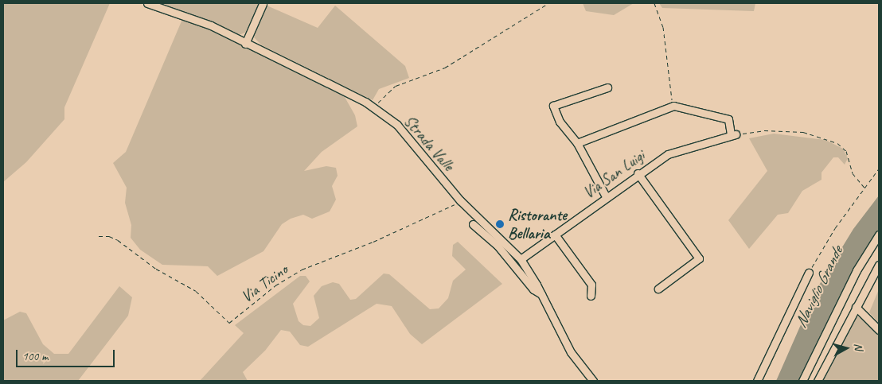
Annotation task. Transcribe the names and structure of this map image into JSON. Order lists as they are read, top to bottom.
{
  "streets": {
    "street": ["Strada Valle", "Via San Luigi"],
    "path": ["Via Ticino"]
  },
  "crossings": [
    ["Strada Valle", "Via San Luigi"],
    ["Strada Valle", "Via Ticino"]
  ],
  "water": ["Naviglio Grande"],
  "places": ["Ristorante Bellaria"],
  "scale_bar": "100 m",
  "north": "right"
}
